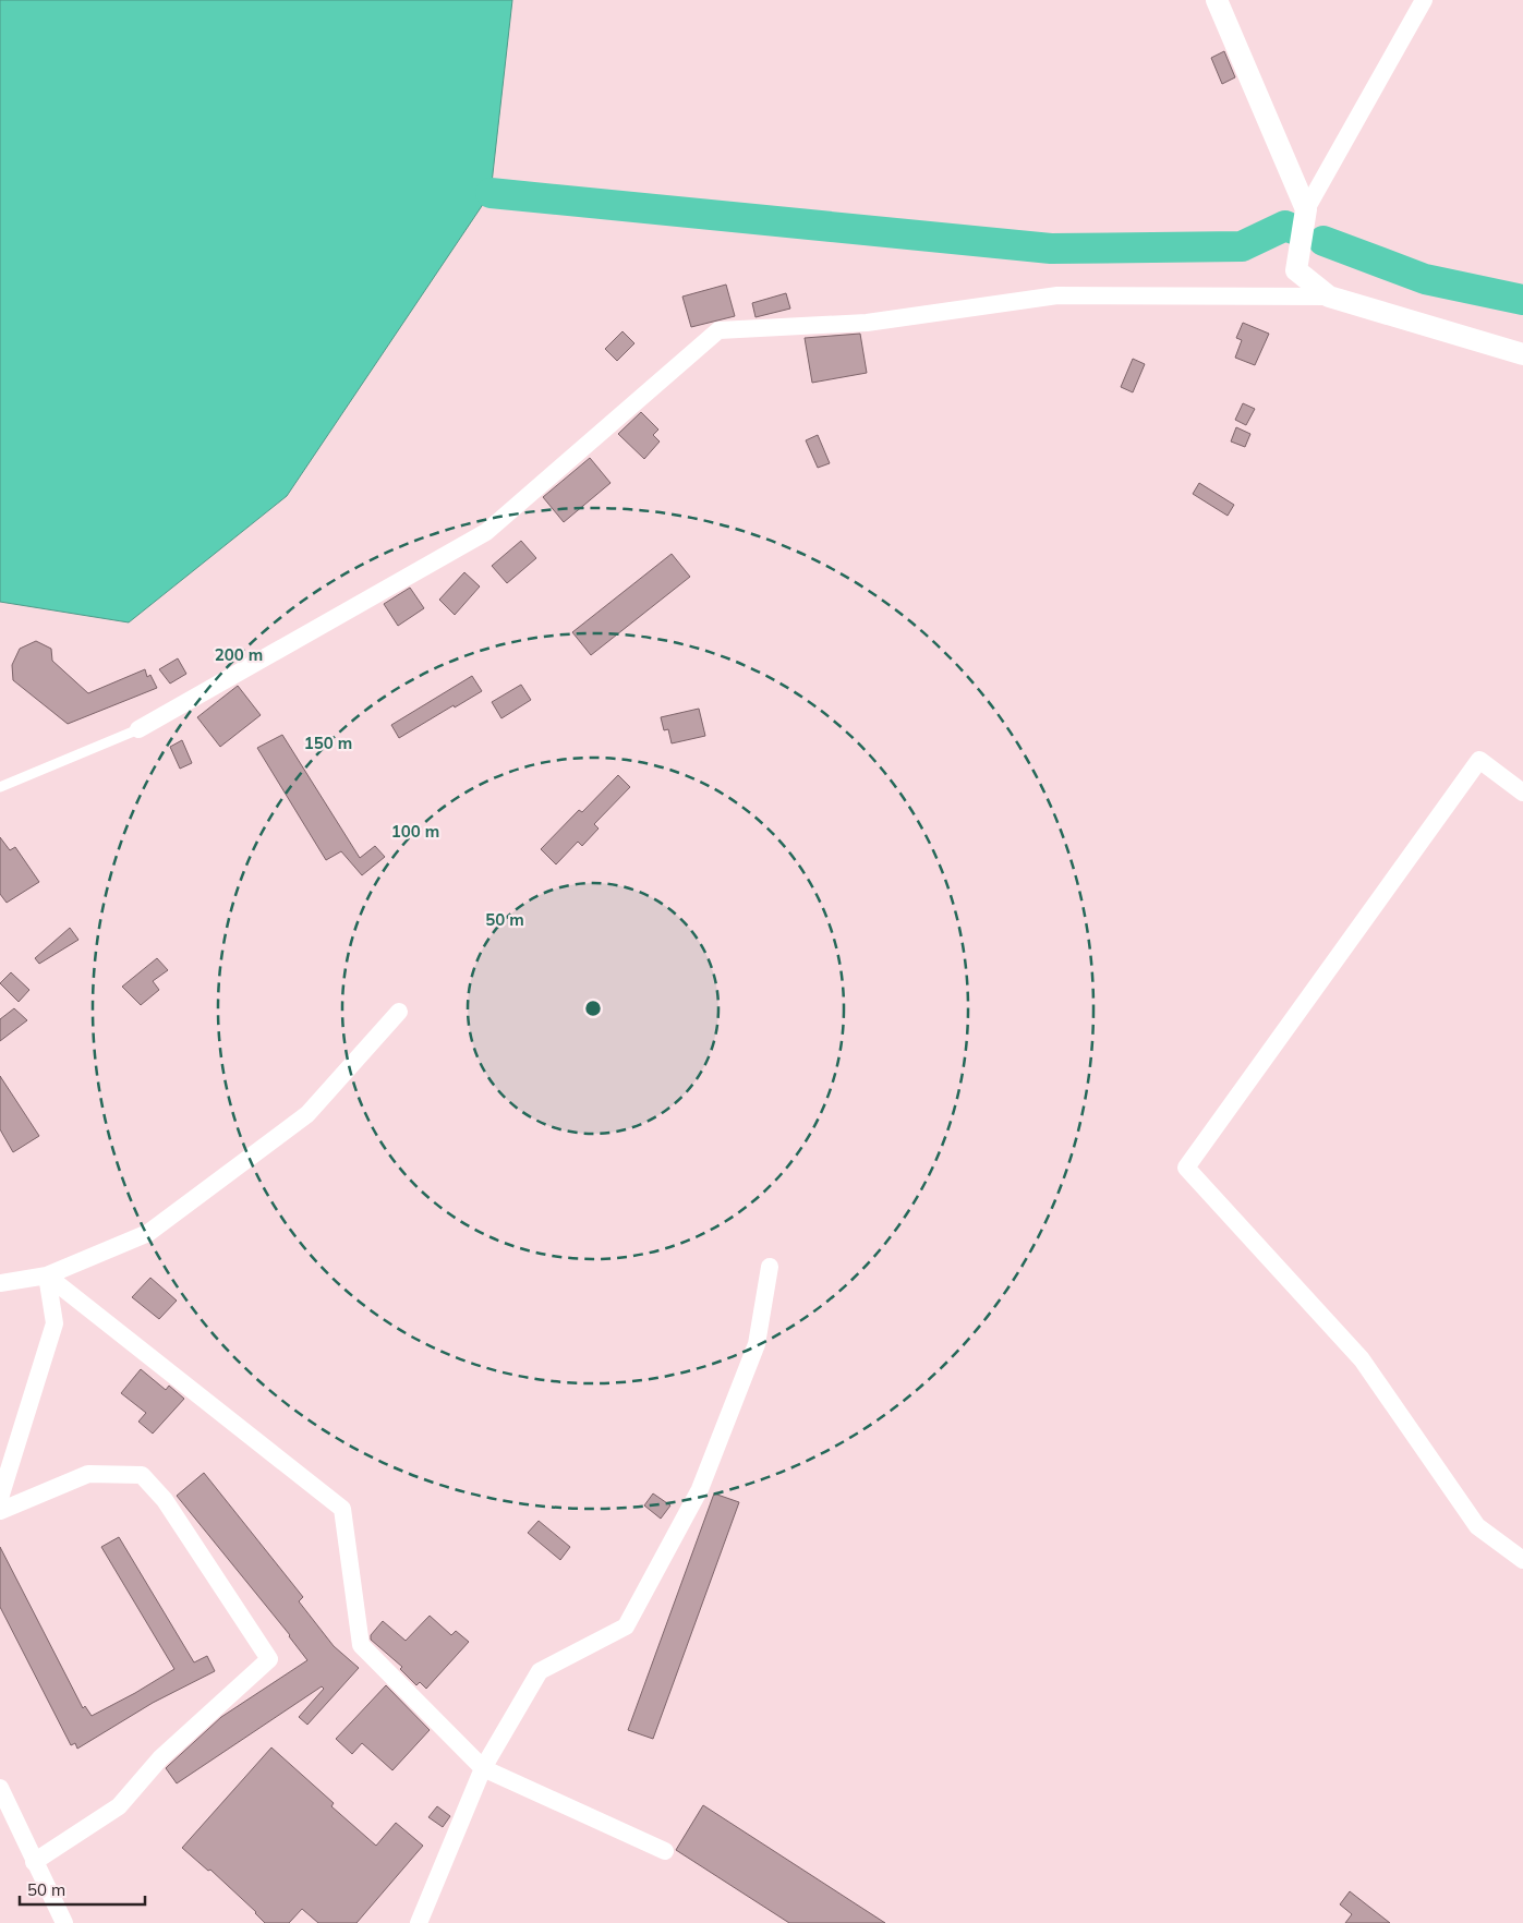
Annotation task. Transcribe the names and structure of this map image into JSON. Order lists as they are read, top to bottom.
{
  "scale_bar": "50 m",
  "rings": [
    "200 m",
    "150 m",
    "100 m",
    "50 m"
  ]
}
